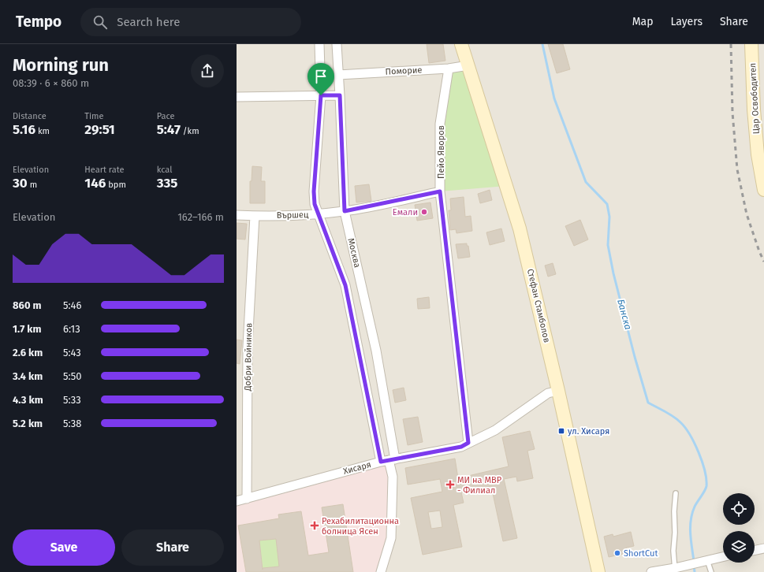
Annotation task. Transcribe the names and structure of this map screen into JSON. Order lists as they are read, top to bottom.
{
  "streets": {
    "street": [
      "Поморие",
      "Цар Освободител",
      "Пейо Яворов",
      "Вършец",
      "Москва",
      "Стефан Стамболов",
      "Добри Войников",
      "Хисаря"
    ]
  },
  "crossings": [
    ["Поморие", "Пейо Яворов"],
    ["Поморие", "Москва"],
    ["Поморие", "Стефан Стамболов"],
    ["Пейо Яворов", "Вършец"],
    ["Пейо Яворов", "Хисаря"],
    ["Вършец", "Москва"],
    ["Вършец", "Добри Войников"],
    ["Москва", "Хисаря"],
    ["Стефан Стамболов", "Хисаря"],
    ["Добри Войников", "Хисаря"]
  ],
  "water": ["Банска"],
  "places": {
    "other": ["Емали", "ShortCut"],
    "transit": ["ул. Хисаря"],
    "health": ["МИ на МВР - Филиал", "Рехабилитационна болница Ясен"]
  },
  "page": {
    "header": "Tempo",
    "search": "Search here",
    "nav": ["Map", "Layers", "Share"],
    "heading": ["Morning run", "08:39 · 6 × 860 m"],
    "stats": [
      ["Distance", "5.16 km"],
      ["Time", "29:51"],
      ["Pace", "5:47 /km"],
      ["Elevation", "30 m"],
      ["Heart rate", "146 bpm"],
      ["kcal", "335"]
    ],
    "chart": ["Elevation", "162–166 m"],
    "list": [
      {
        "name": "860 m",
        "note": "5:46"
      },
      {
        "name": "1.7 km",
        "note": "6:13"
      },
      {
        "name": "2.6 km",
        "note": "5:43"
      },
      {
        "name": "3.4 km",
        "note": "5:50"
      },
      {
        "name": "4.3 km",
        "note": "5:33"
      },
      {
        "name": "5.2 km",
        "note": "5:38"
      }
    ],
    "buttons": ["Save", "Share"]
  }
}
